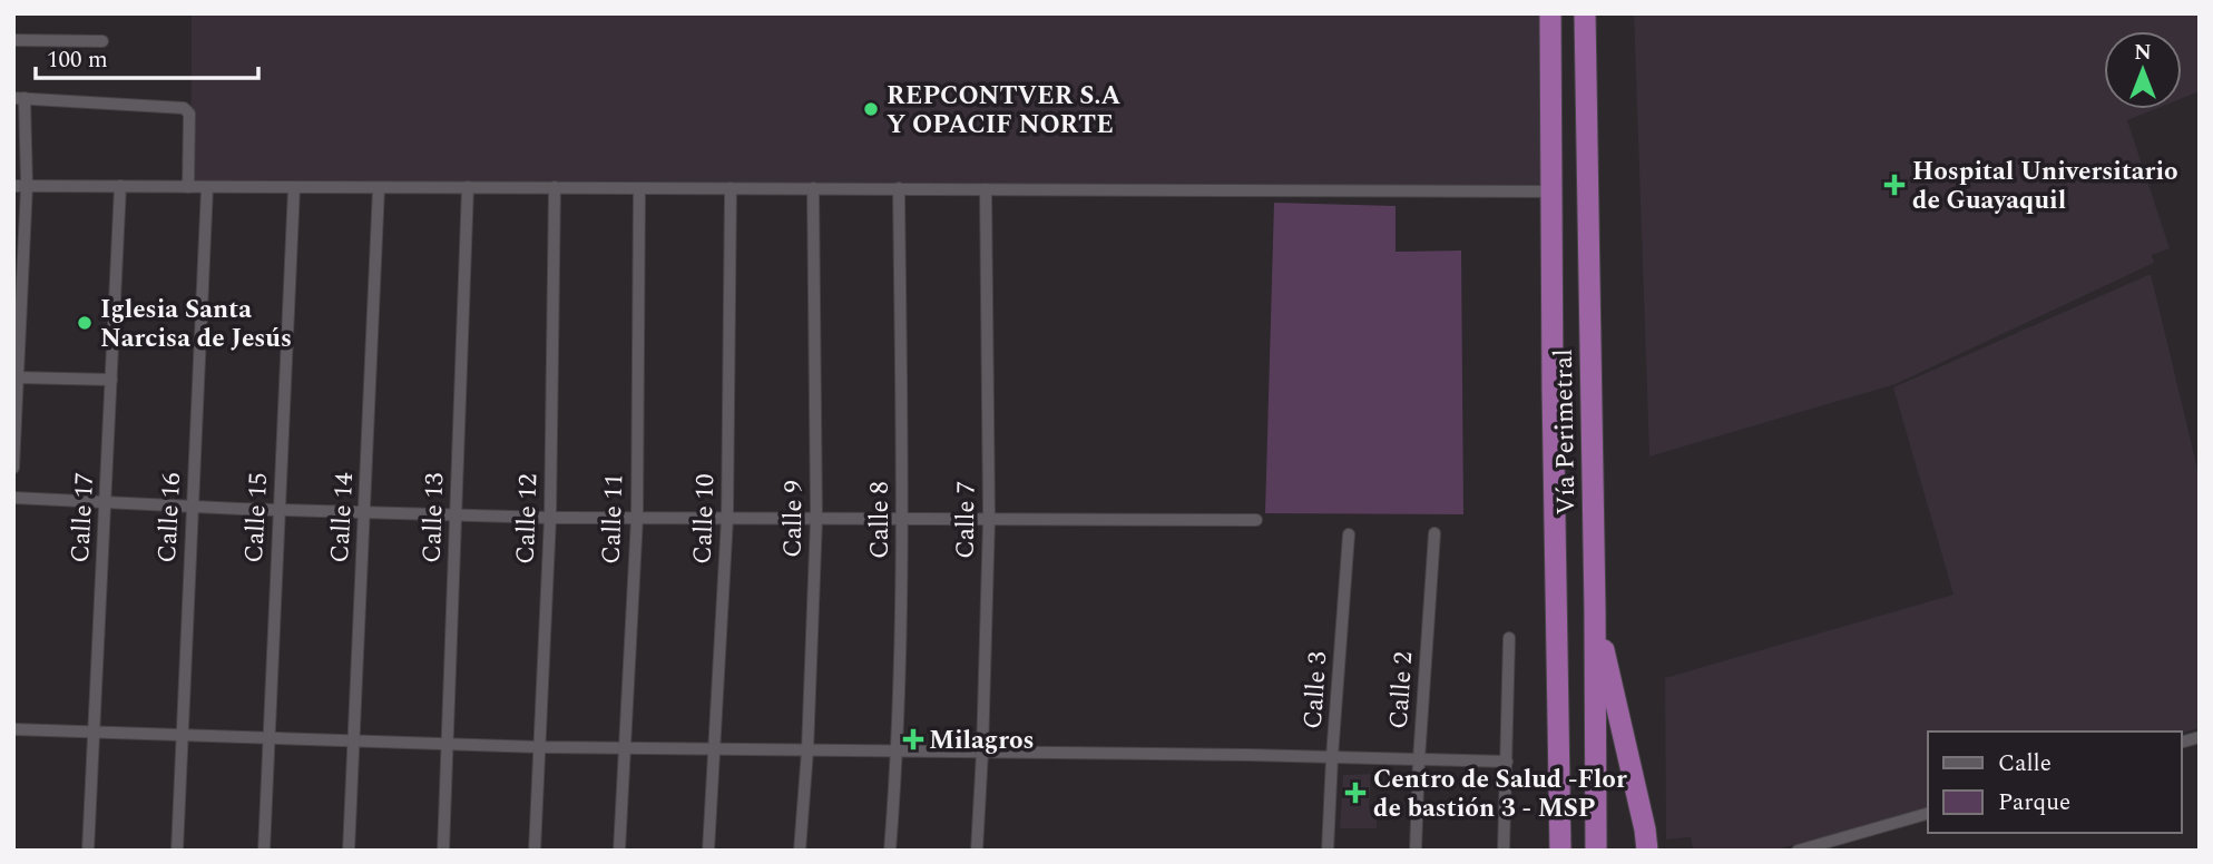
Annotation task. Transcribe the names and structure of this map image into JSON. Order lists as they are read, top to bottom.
{
  "streets": {
    "highway": ["Vía Perimetral"],
    "street": [
      "Calle 17",
      "Calle 16",
      "Calle 15",
      "Calle 14",
      "Calle 13",
      "Calle 12",
      "Calle 11",
      "Calle 10",
      "Calle 9",
      "Calle 8",
      "Calle 7",
      "Calle 3",
      "Calle 2"
    ]
  },
  "places": {
    "other": ["REPCONTVER S.A Y OPACIF NORTE", "Iglesia Santa Narcisa de Jesús"],
    "health": ["Hospital Universitario de Guayaquil", "Milagros", "Centro de Salud -Flor de bastión 3 - MSP"]
  },
  "legend": ["Calle", "Parque"],
  "scale_bar": "100 m",
  "north": "top"
}
